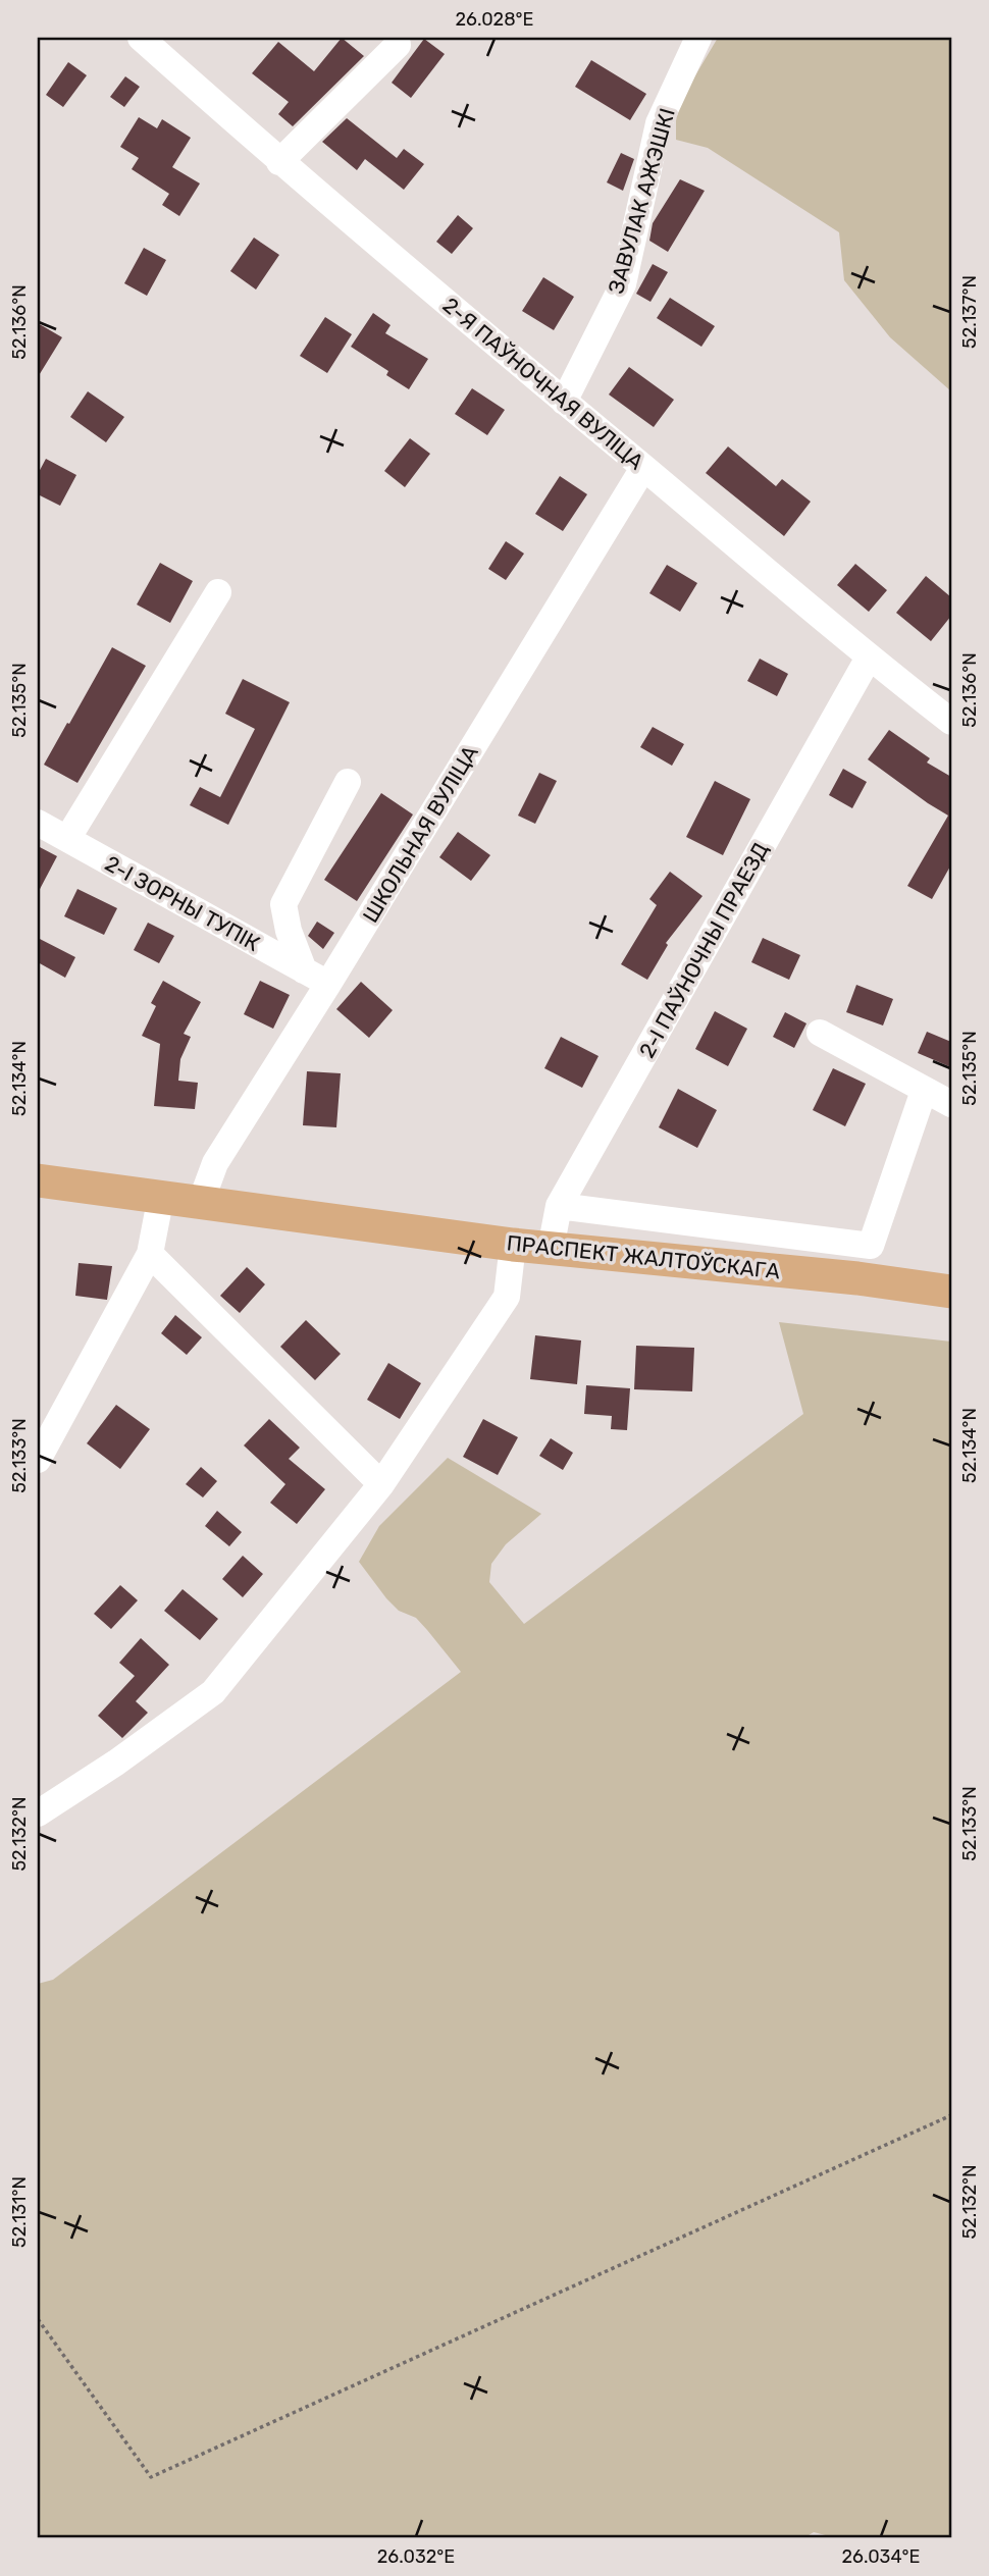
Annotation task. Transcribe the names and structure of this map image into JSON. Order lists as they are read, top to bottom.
{
  "streets": {
    "main road": ["ПРАСПЕКТ ЖАЛТОЎСКАГА"],
    "street": [
      "ЗАВУЛАК АЖЭШКІ",
      "2-Я ПАЎНОЧНАЯ ВУЛІЦА",
      "ШКОЛЬНАЯ ВУЛІЦА",
      "2-І ЗОРНЫ ТУПІК",
      "2-І ПАЎНОЧНЫ ПРАЕЗД"
    ]
  },
  "crossings": [
    ["ЗАВУЛАК АЖЭШКІ", "2-Я ПАЎНОЧНАЯ ВУЛІЦА"],
    ["2-Я ПАЎНОЧНАЯ ВУЛІЦА", "ШКОЛЬНАЯ ВУЛІЦА"],
    ["2-Я ПАЎНОЧНАЯ ВУЛІЦА", "2-І ПАЎНОЧНЫ ПРАЕЗД"],
    ["ШКОЛЬНАЯ ВУЛІЦА", "2-І ЗОРНЫ ТУПІК"],
    ["ШКОЛЬНАЯ ВУЛІЦА", "ПРАСПЕКТ ЖАЛТОЎСКАГА"],
    ["2-І ПАЎНОЧНЫ ПРАЕЗД", "ПРАСПЕКТ ЖАЛТОЎСКАГА"]
  ],
  "coordinates": [
    "26.028°E",
    "52.137°N",
    "52.136°N",
    "52.135°N",
    "52.134°N",
    "52.133°N",
    "52.132°N",
    "52.131°N",
    "26.032°E",
    "26.034°E"
  ]
}
